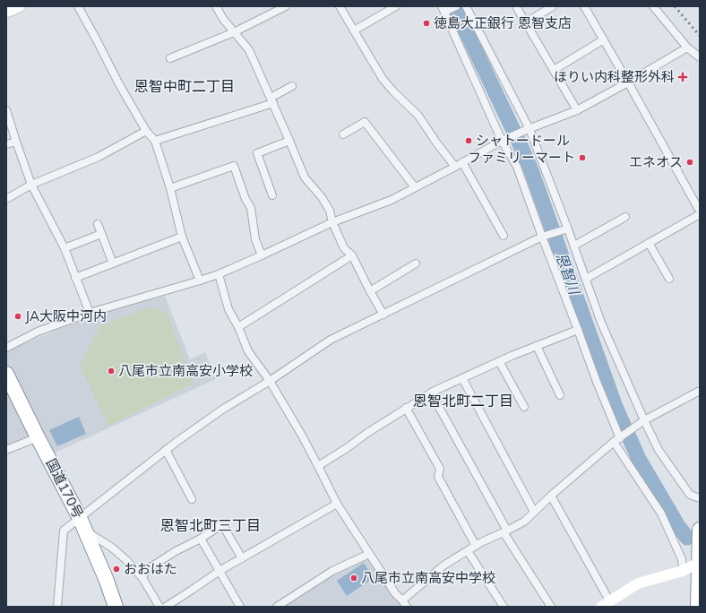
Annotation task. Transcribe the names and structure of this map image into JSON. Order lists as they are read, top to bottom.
{
  "streets": {
    "highway": ["国道170号"]
  },
  "districts": ["恩智中町二丁目", "恩智北町二丁目", "恩智北町三丁目"],
  "water": ["恩智川"],
  "places": {
    "other": [
      "徳島大正銀行 恩智支店",
      "シャトードール",
      "ファミリーマート",
      "エネオス",
      "JA大阪中河内",
      "八尾市立南高安小学校",
      "おおはた",
      "八尾市立南高安中学校"
    ],
    "health": ["ほりい内科整形外科"]
  }
}
